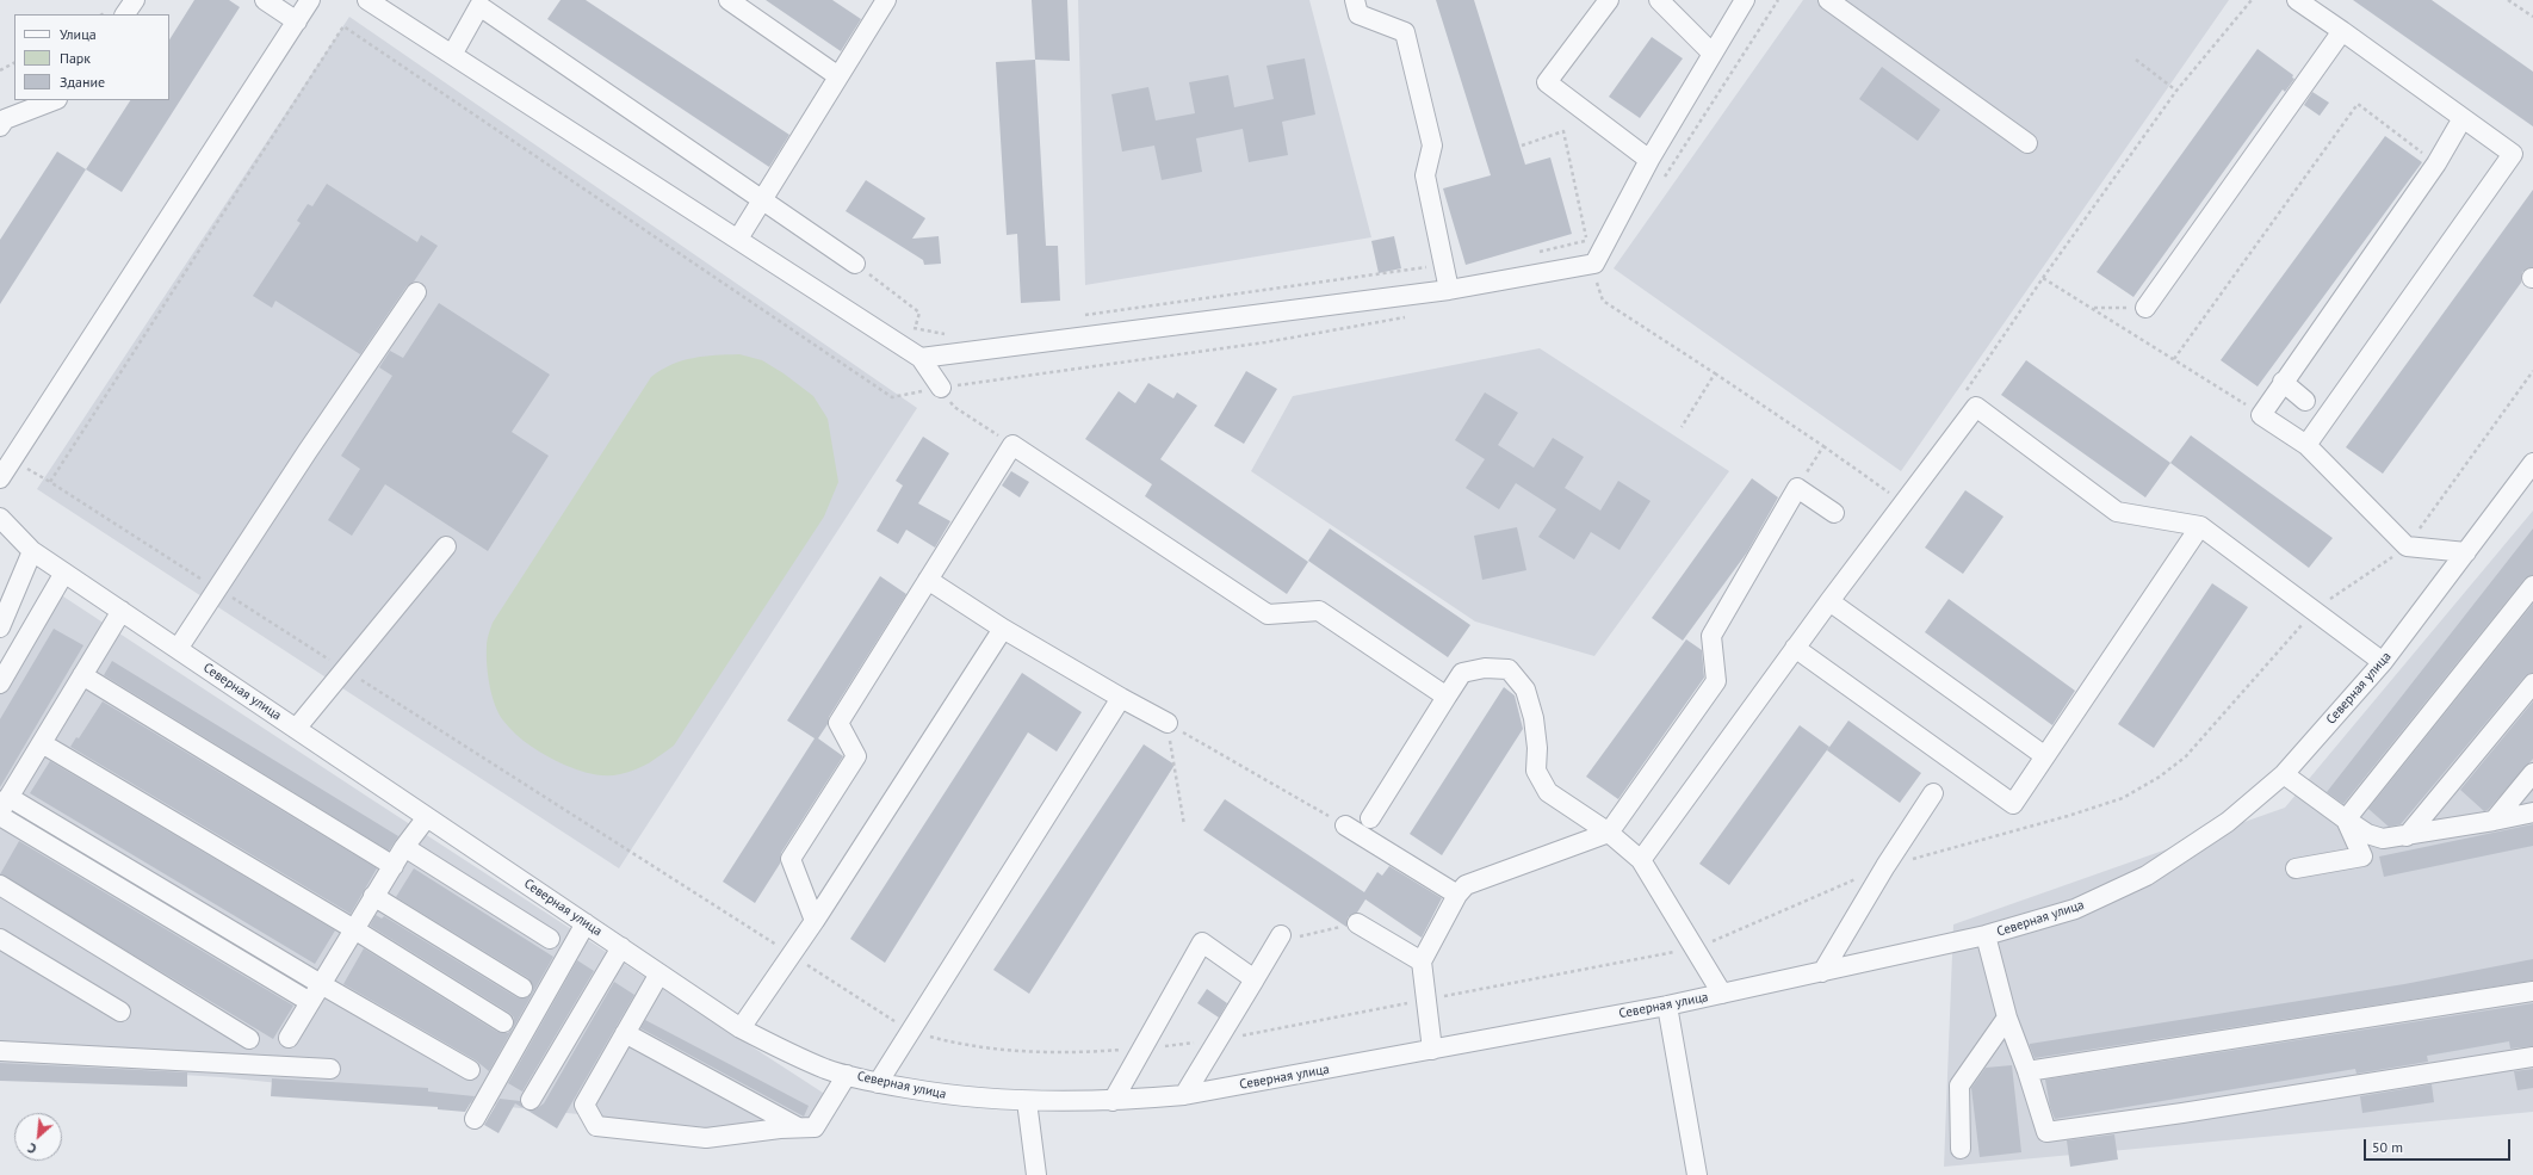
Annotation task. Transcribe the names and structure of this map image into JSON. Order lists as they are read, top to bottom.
{
  "streets": {
    "street": ["Северная улица"]
  },
  "legend": ["Улица", "Парк", "Здание"],
  "scale_bar": "50 m",
  "north": "bottom left"
}
